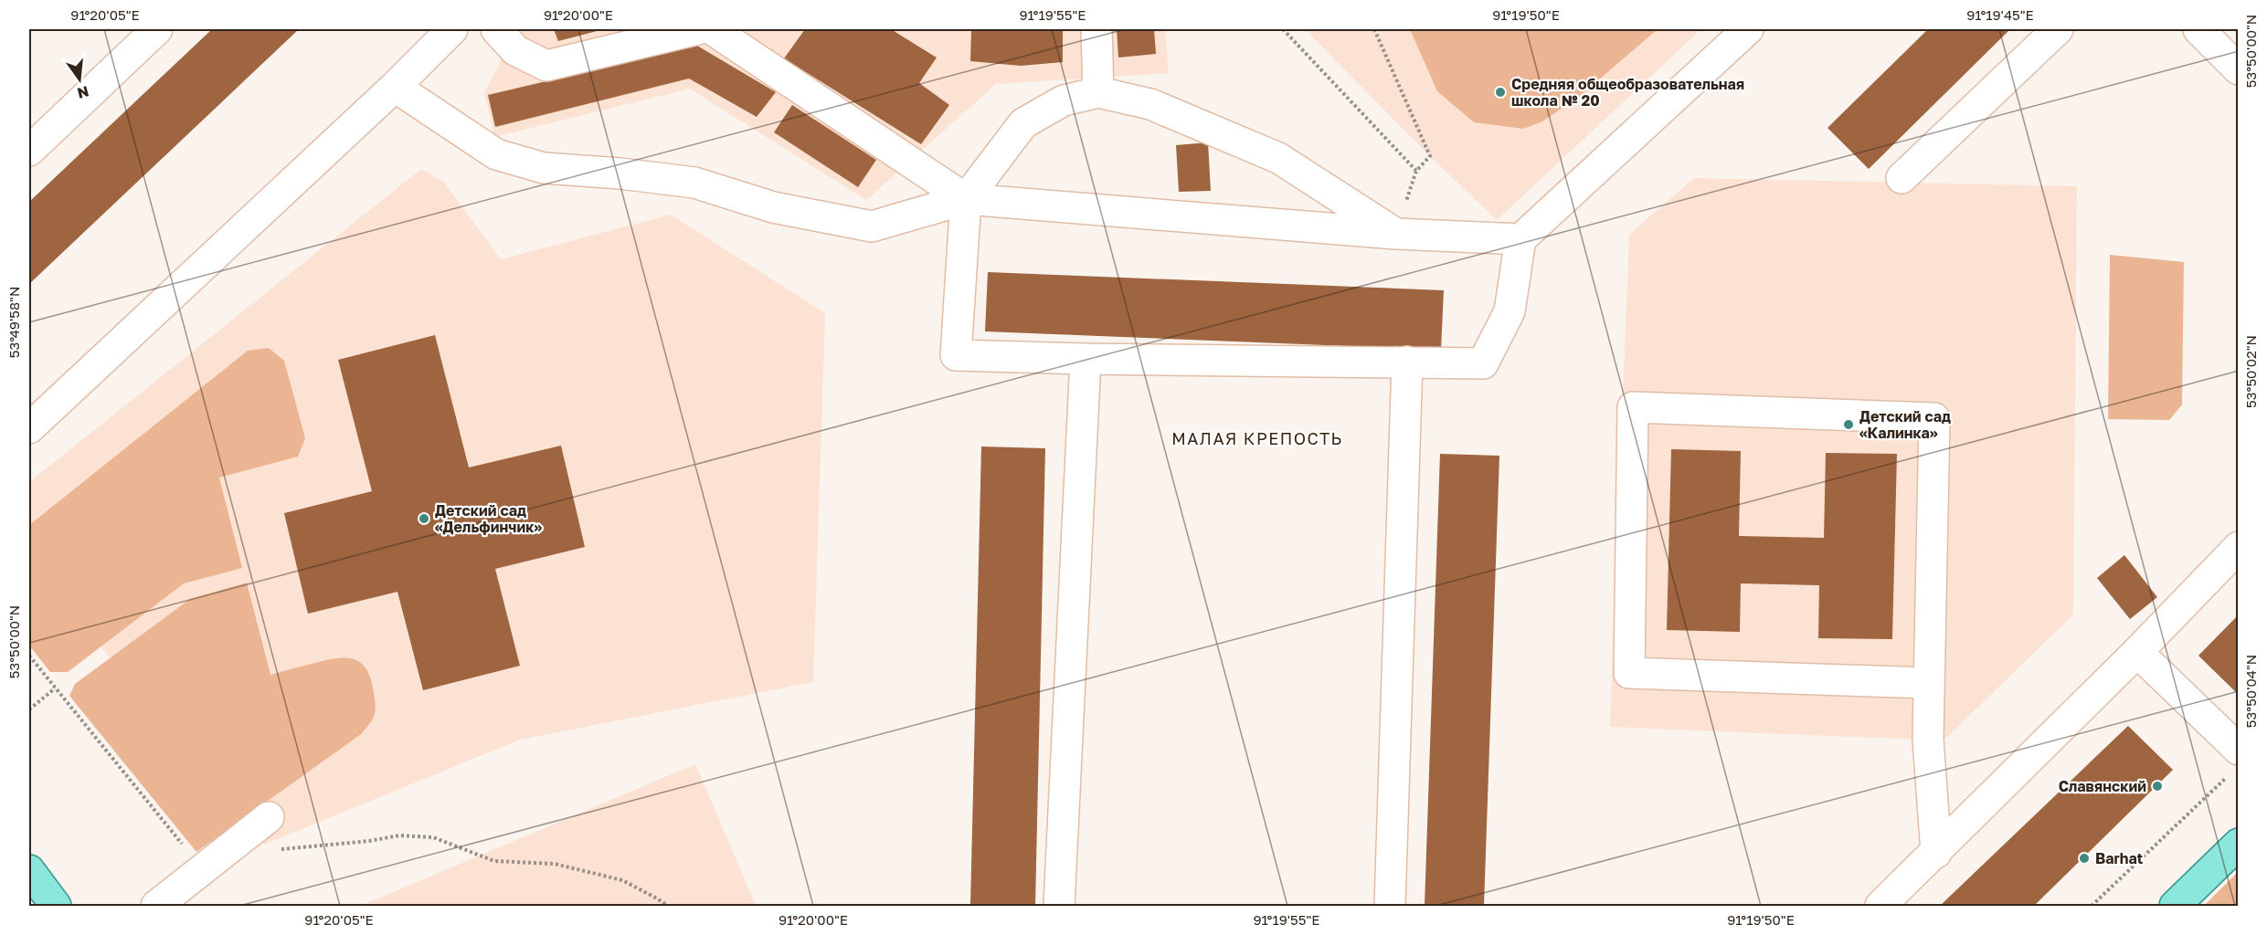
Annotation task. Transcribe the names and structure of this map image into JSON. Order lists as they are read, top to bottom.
{
  "districts": ["МАЛАЯ КРЕПОСТЬ"],
  "places": [
    "Средняя общеобразовательная школа № 20",
    "Детский сад «Калинка»",
    "Детский сад «Дельфинчик»",
    "Славянский",
    "Barhat"
  ],
  "north": "bottom",
  "coordinates": [
    "91°20'05\"E",
    "91°20'00\"E",
    "91°19'55\"E",
    "91°19'50\"E",
    "91°19'45\"E",
    "53°50'00\"N",
    "53°49'58\"N",
    "53°50'02\"N",
    "53°50'04\"N"
  ]
}
